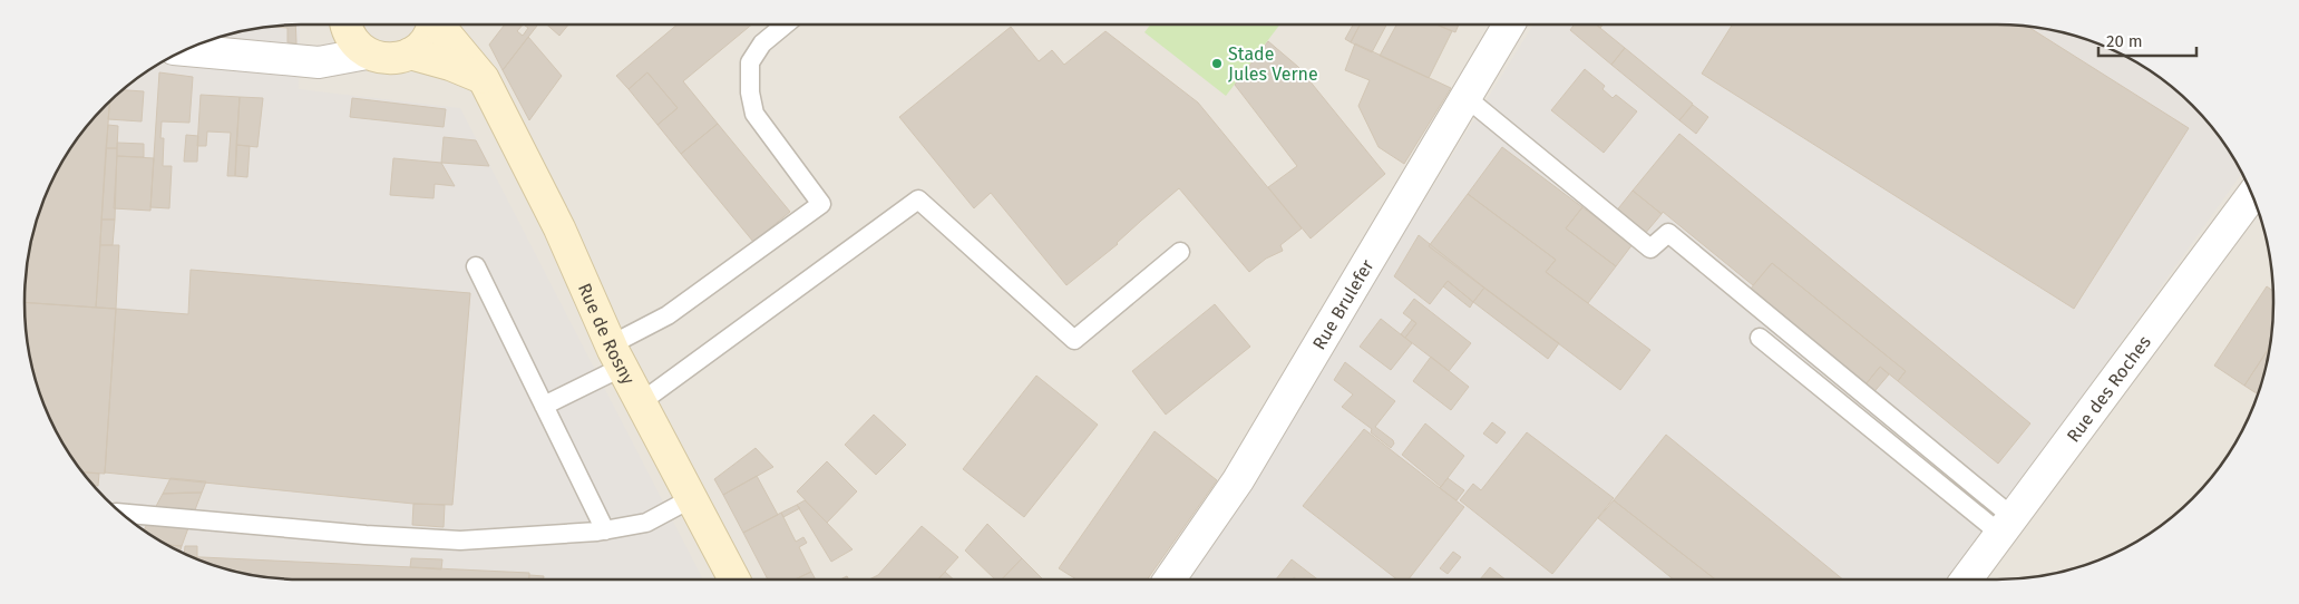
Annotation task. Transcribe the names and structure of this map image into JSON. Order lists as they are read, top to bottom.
{
  "streets": {
    "main road": ["Rue de Rosny"],
    "street": ["Rue Brulefer", "Rue des Roches"]
  },
  "places": ["Stade Jules Verne"],
  "scale_bar": "20 m"
}
